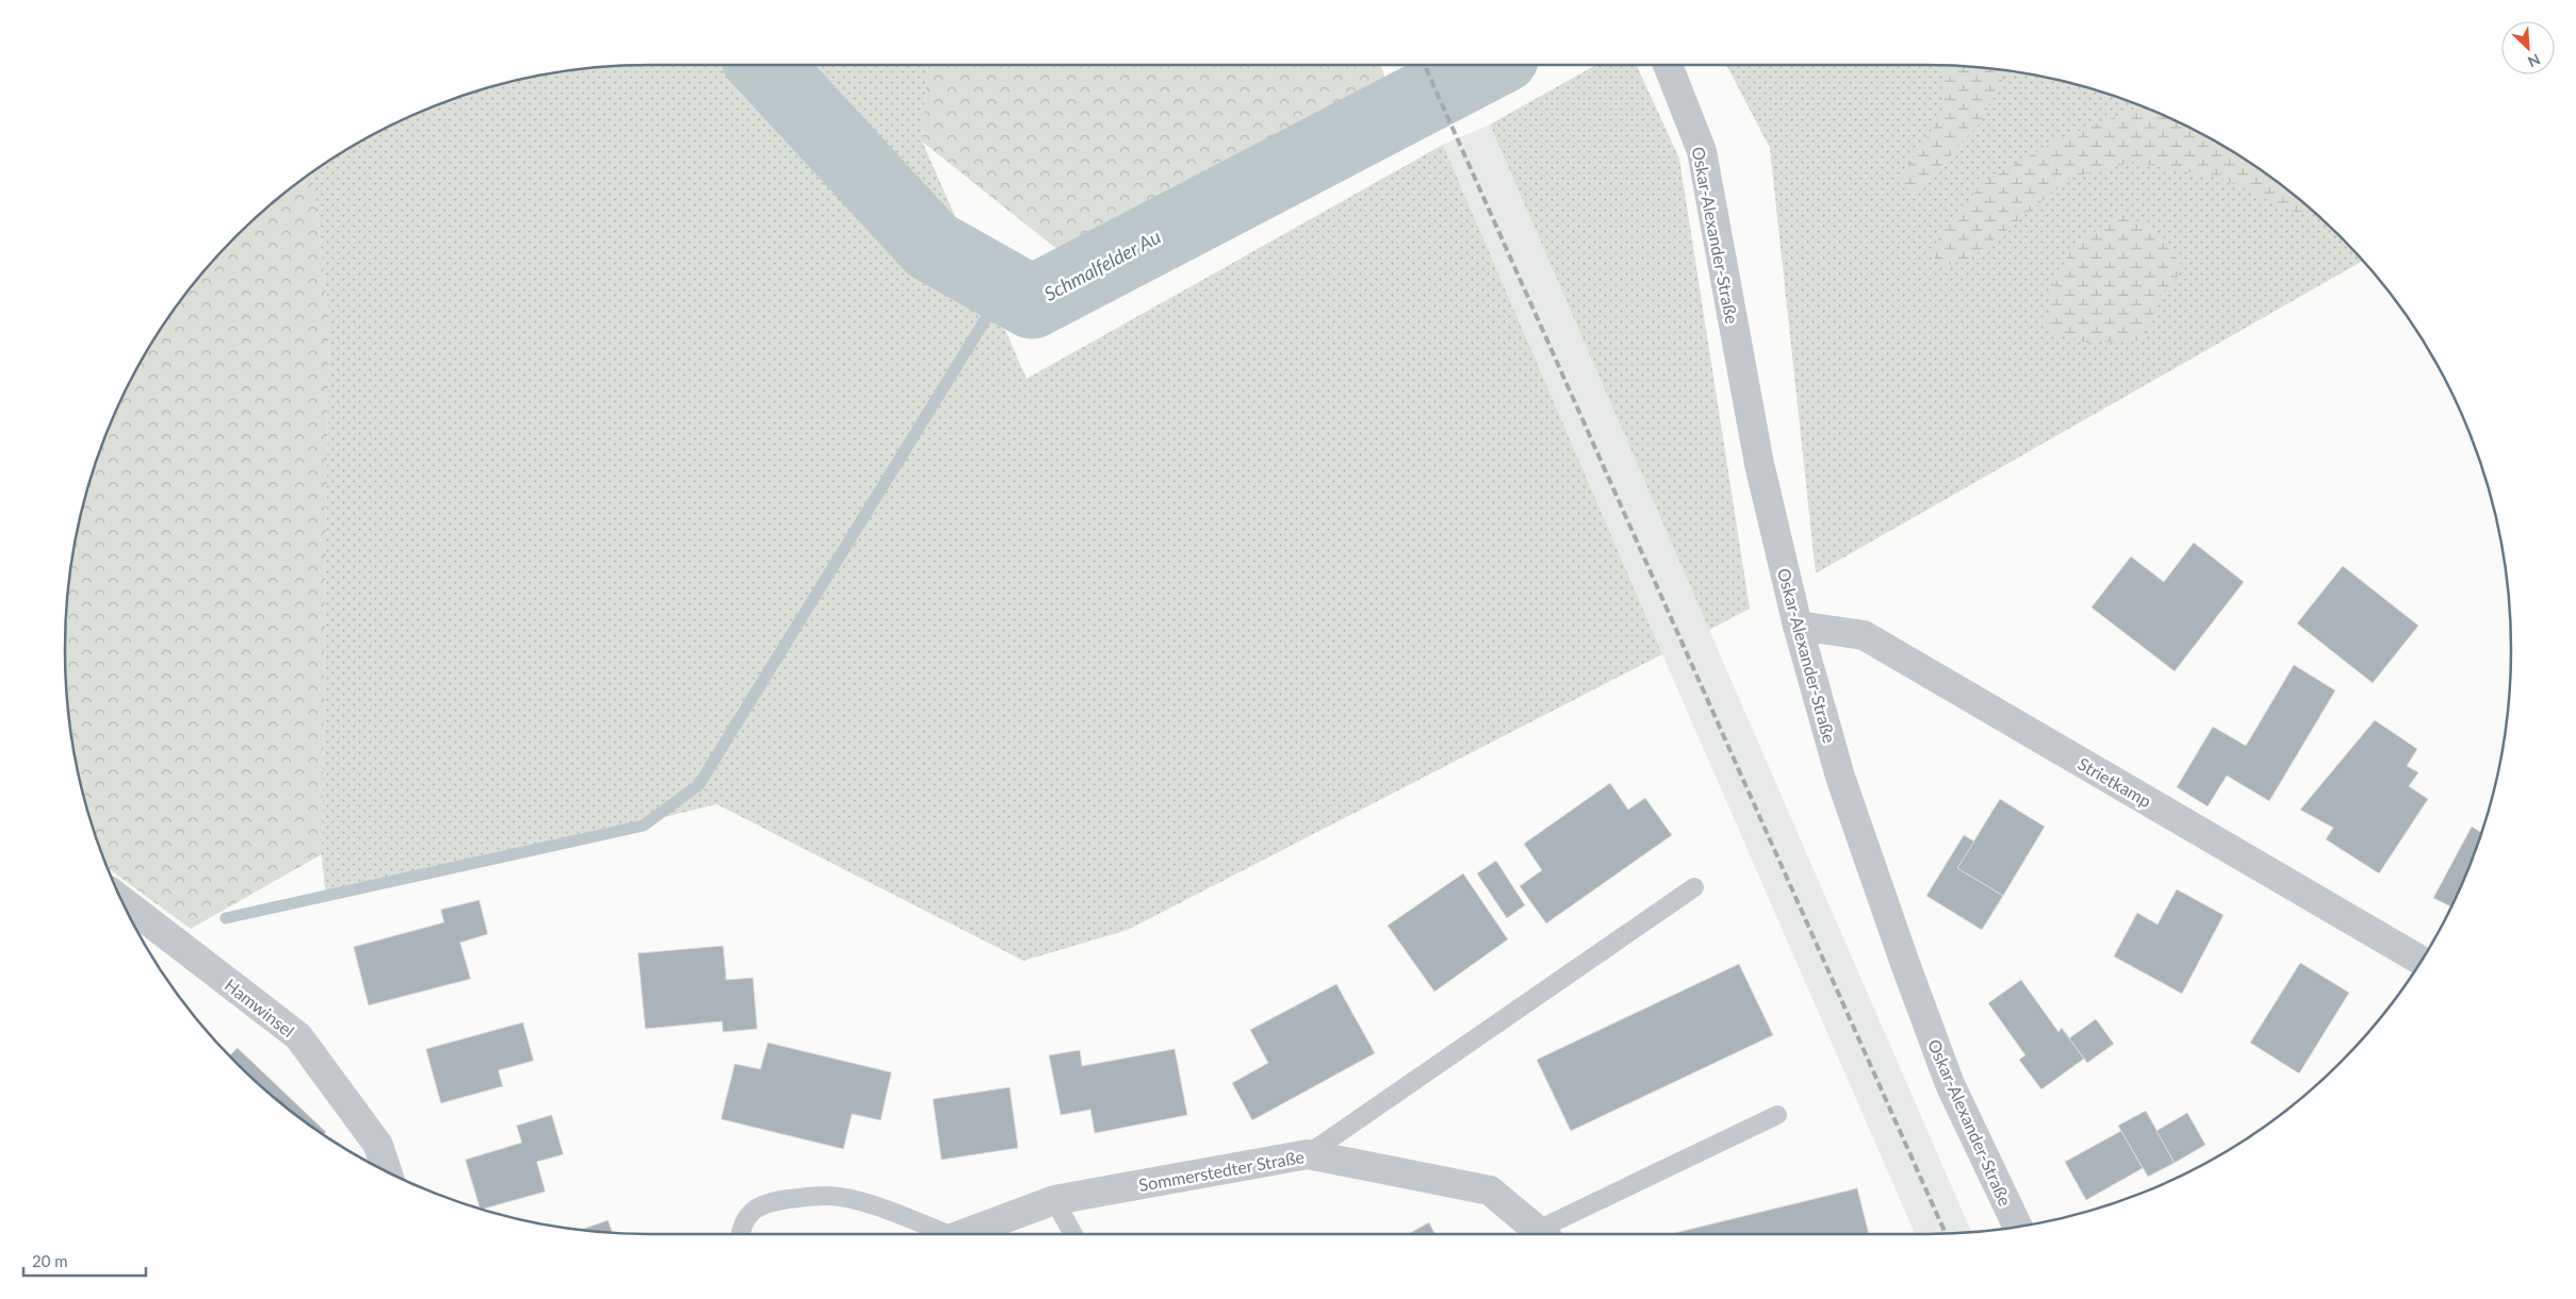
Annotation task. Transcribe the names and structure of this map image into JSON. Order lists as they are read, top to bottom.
{
  "streets": {
    "street": [
      "Oskar-Alexander-Straße",
      "Strietkamp",
      "Hamwinsel",
      "Sommerstedter Straße"
    ]
  },
  "crossings": [
    ["Oskar-Alexander-Straße", "Strietkamp"]
  ],
  "water": ["Schmalfelder Au"],
  "scale_bar": "20 m",
  "north": "bottom right"
}
